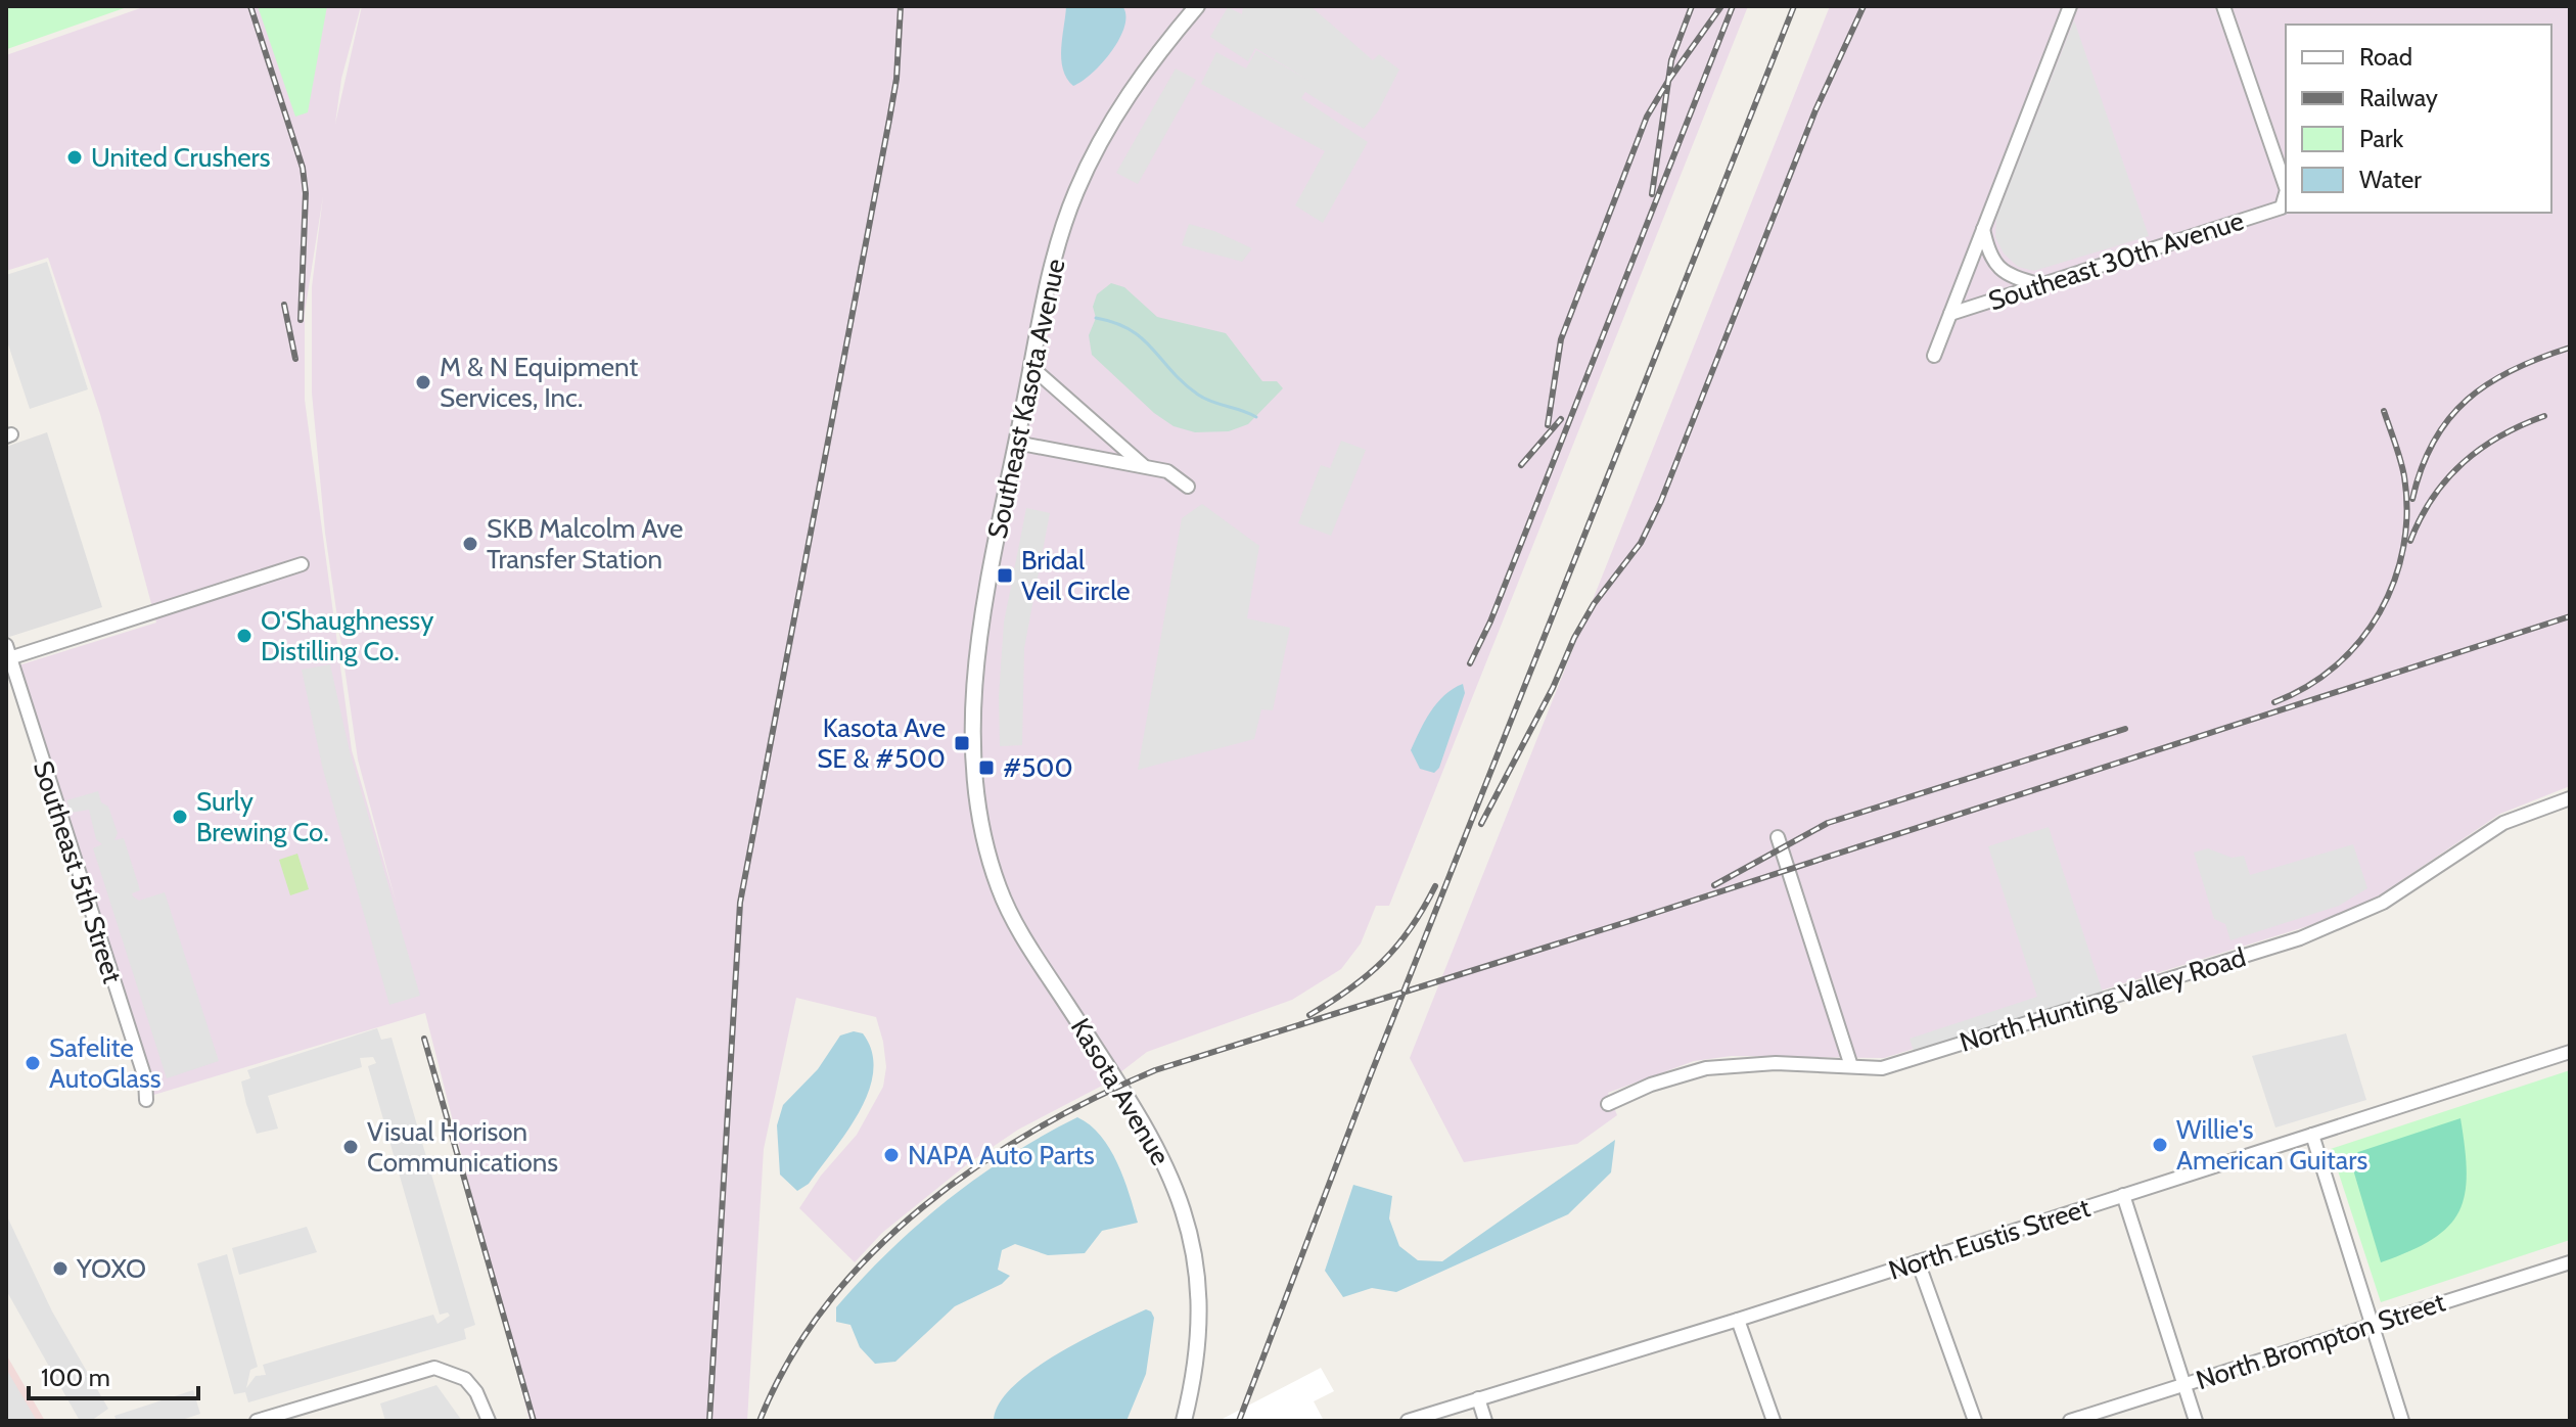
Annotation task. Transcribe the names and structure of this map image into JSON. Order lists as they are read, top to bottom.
{
  "streets": {
    "street": [
      "Southeast 30th Avenue",
      "Southeast Kasota Avenue",
      "Southeast 5th Street",
      "North Hunting Valley Road",
      "Kasota Avenue",
      "North Eustis Street",
      "North Brompton Street"
    ]
  },
  "crossings": [
    ["Southeast Kasota Avenue", "Kasota Avenue"]
  ],
  "places": {
    "other": [
      "United Crushers",
      "M & N Equipment Services, Inc.",
      "SKB Malcolm Ave Transfer Station",
      "O'Shaughnessy Distilling Co.",
      "Surly Brewing Co.",
      "Safelite AutoGlass",
      "Willie's American Guitars",
      "Visual Horison Communications",
      "NAPA Auto Parts",
      "YOXO"
    ],
    "transit": ["Bridal Veil Circle", "Kasota Ave SE & #500", "#500"]
  },
  "legend": [
    "Road",
    "Railway",
    "Park",
    "Water"
  ],
  "scale_bar": "100 m"
}
